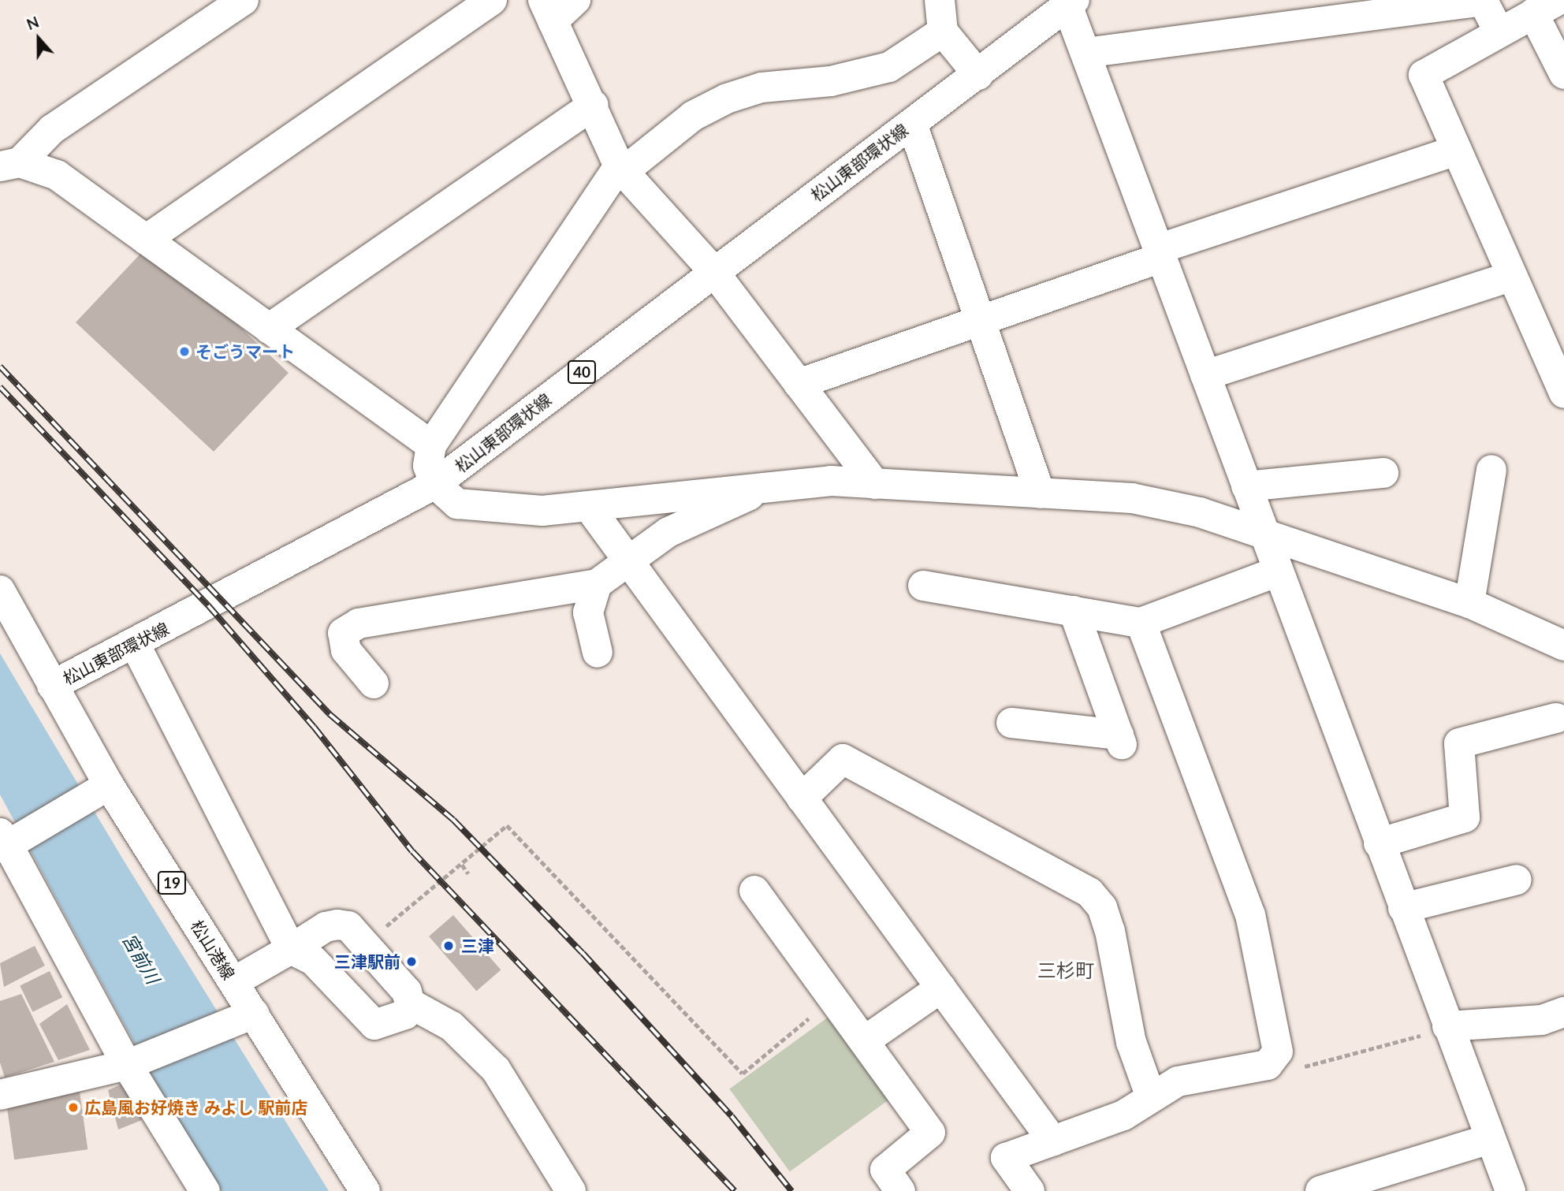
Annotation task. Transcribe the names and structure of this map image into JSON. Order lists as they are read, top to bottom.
{
  "streets": {
    "street": [
      "松山東部環状線",
      "40",
      "19",
      "松山港線"
    ]
  },
  "crossings": [
    ["松山東部環状線", "松山港線"]
  ],
  "districts": ["三杉町"],
  "water": ["宮前川"],
  "places": [
    "そごうマート",
    "三津",
    "三津駅前",
    "広島風お好焼き みよし 駅前店"
  ],
  "north": "top"
}
